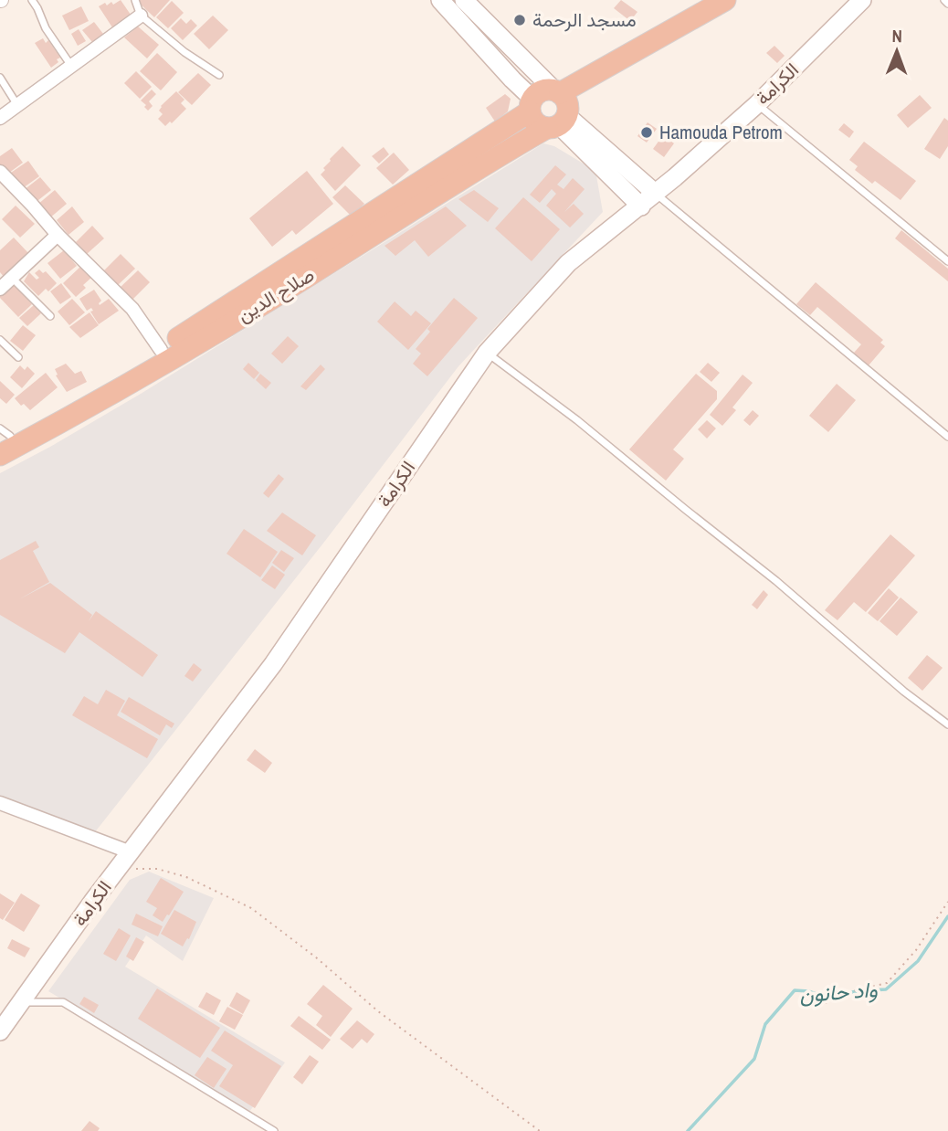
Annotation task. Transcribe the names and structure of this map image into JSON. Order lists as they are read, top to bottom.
{
  "streets": {
    "highway": ["صلاح الدين"],
    "main road": ["الكرامة"]
  },
  "water": ["واد حانون"],
  "places": ["مسجد الرحمة", "Hamouda Petrom"],
  "north": "top"
}
